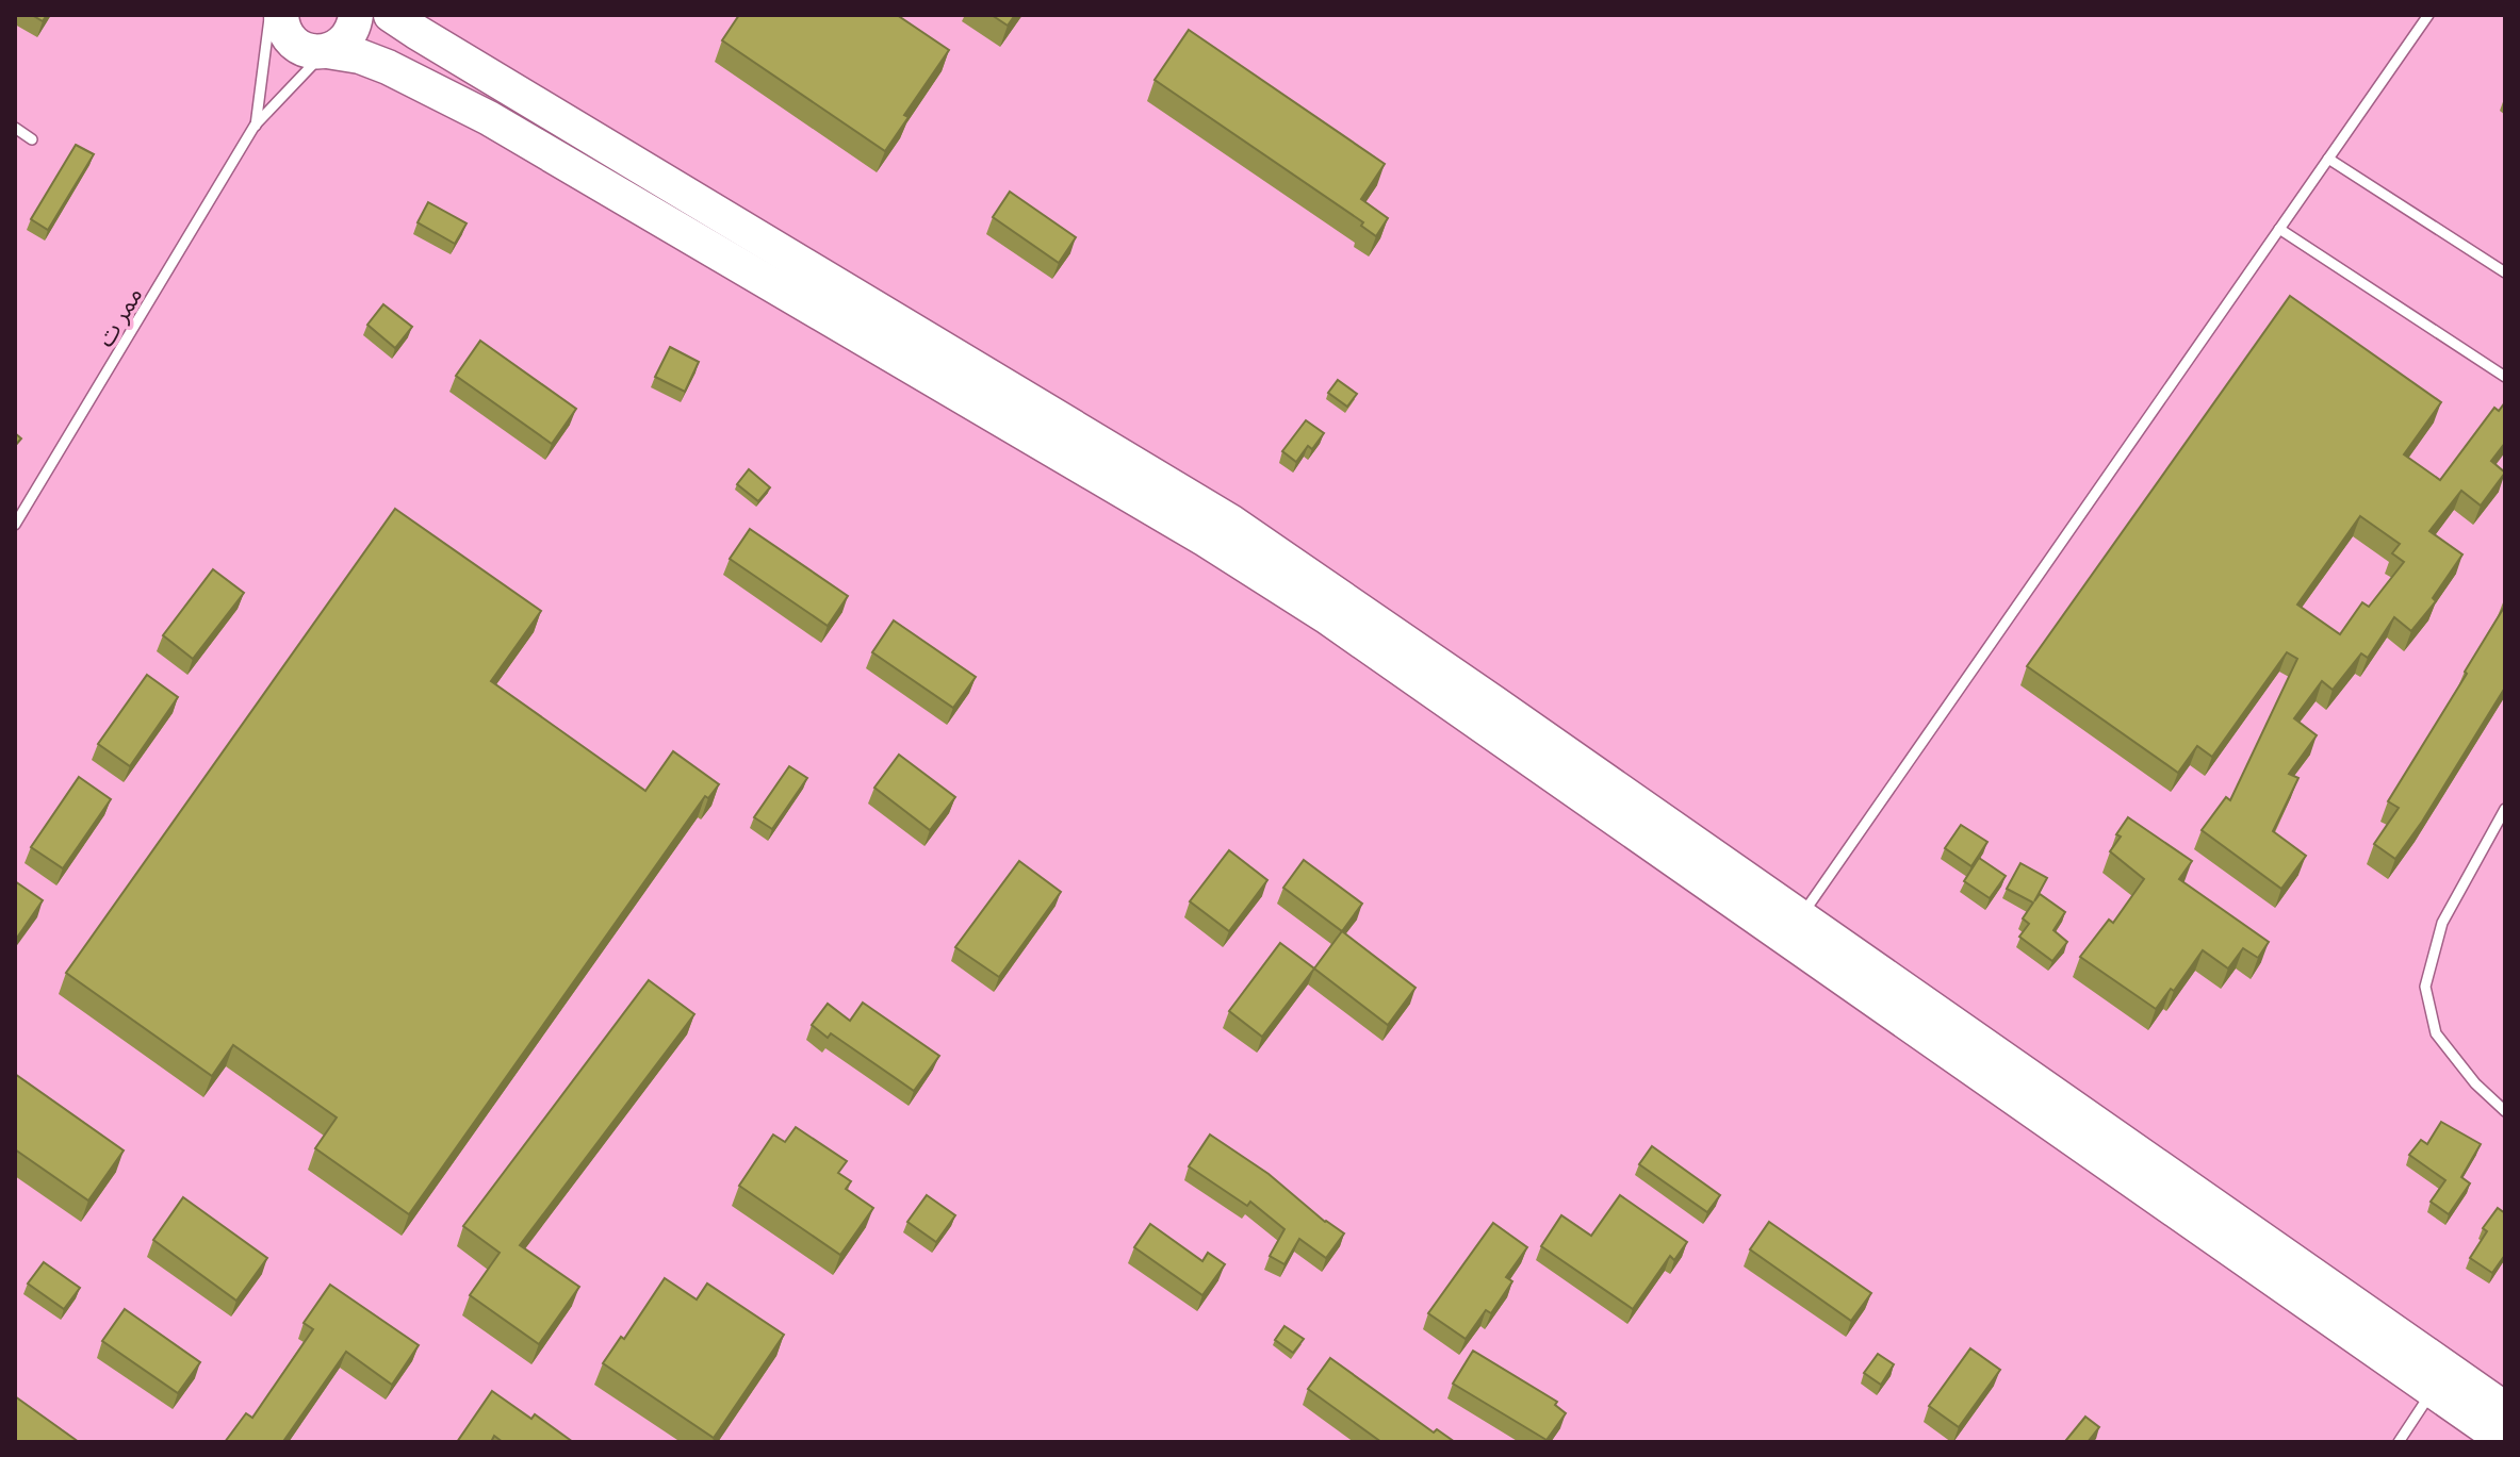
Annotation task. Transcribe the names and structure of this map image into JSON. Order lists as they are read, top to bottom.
{
  "streets": {
    "lane": ["ممر ت"]
  }
}
